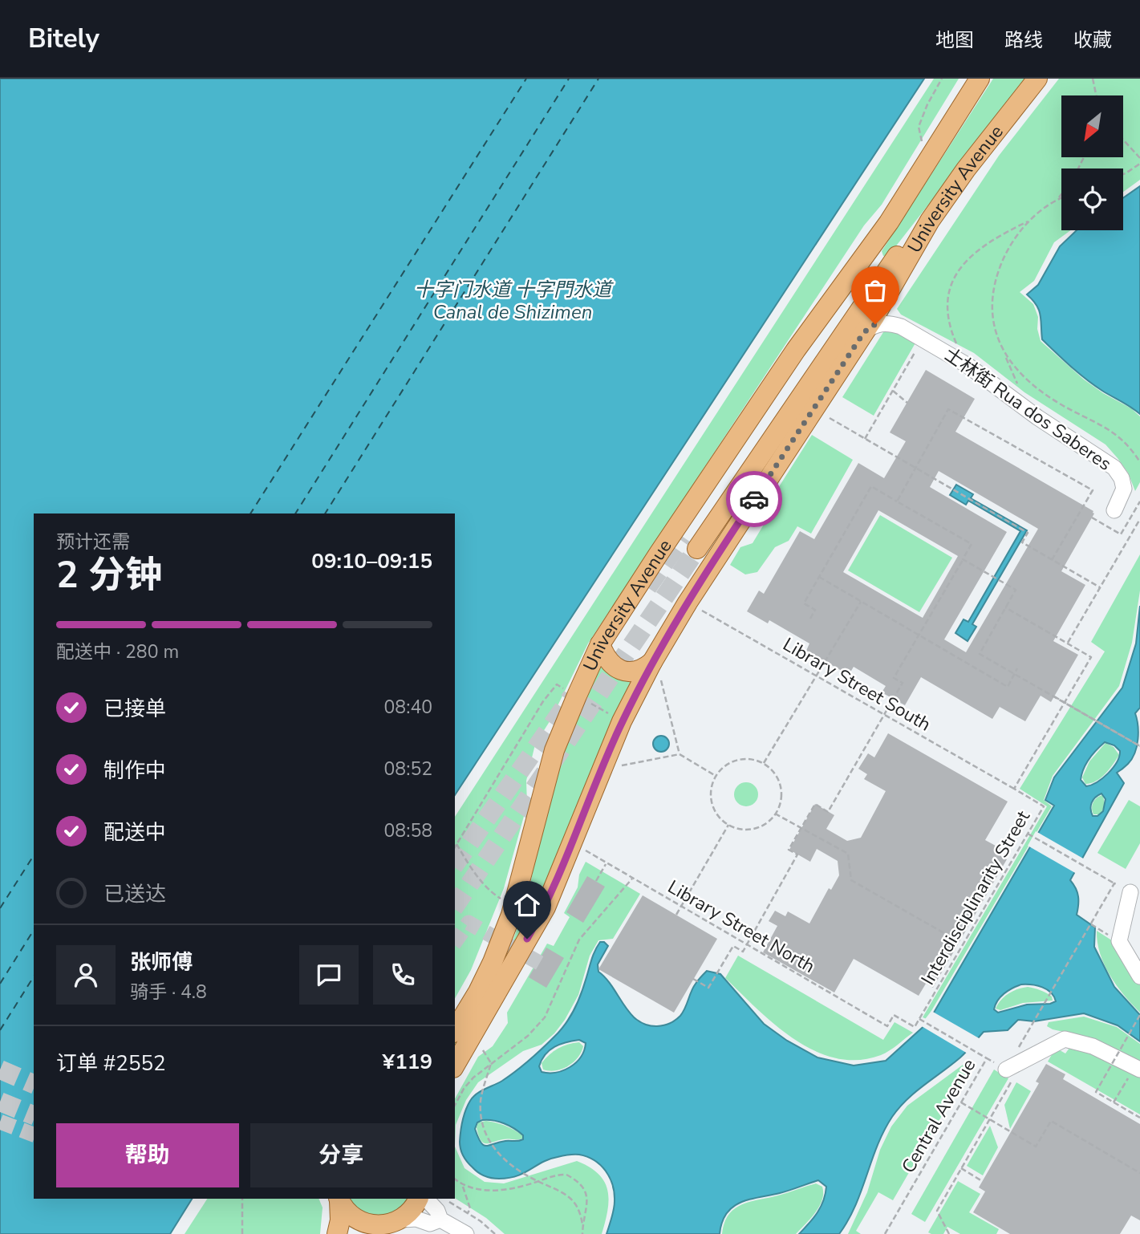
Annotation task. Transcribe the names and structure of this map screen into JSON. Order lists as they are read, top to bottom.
{
  "streets": {
    "main road": ["University Avenue"],
    "street": ["士林街 Rua dos Saberes"],
    "path": [
      "Library Street South",
      "Interdisciplinarity Street",
      "Library Street North",
      "Central Avenue"
    ]
  },
  "crossings": [
    ["University Avenue", "Library Street South"],
    ["Library Street South", "Interdisciplinarity Street"],
    ["Interdisciplinarity Street", "Library Street North"]
  ],
  "water": ["十字门水道 十字門水道 Canal de Shizimen"],
  "north": "bottom left",
  "page": {
    "header": "Bitely",
    "nav": ["地图", "路线", "收藏"],
    "heading": ["2 分钟", "预计还需", "09:10–09:15"],
    "panel": [
      "张师傅",
      "骑手 · 4.8",
      "订单 #2552",
      "¥119"
    ],
    "bar": "配送中 · 280 m",
    "list": [
      ["已接单", "08:40"],
      ["制作中", "08:52"],
      ["配送中", "08:58"],
      "已送达"
    ],
    "buttons": ["帮助", "分享"]
  }
}
